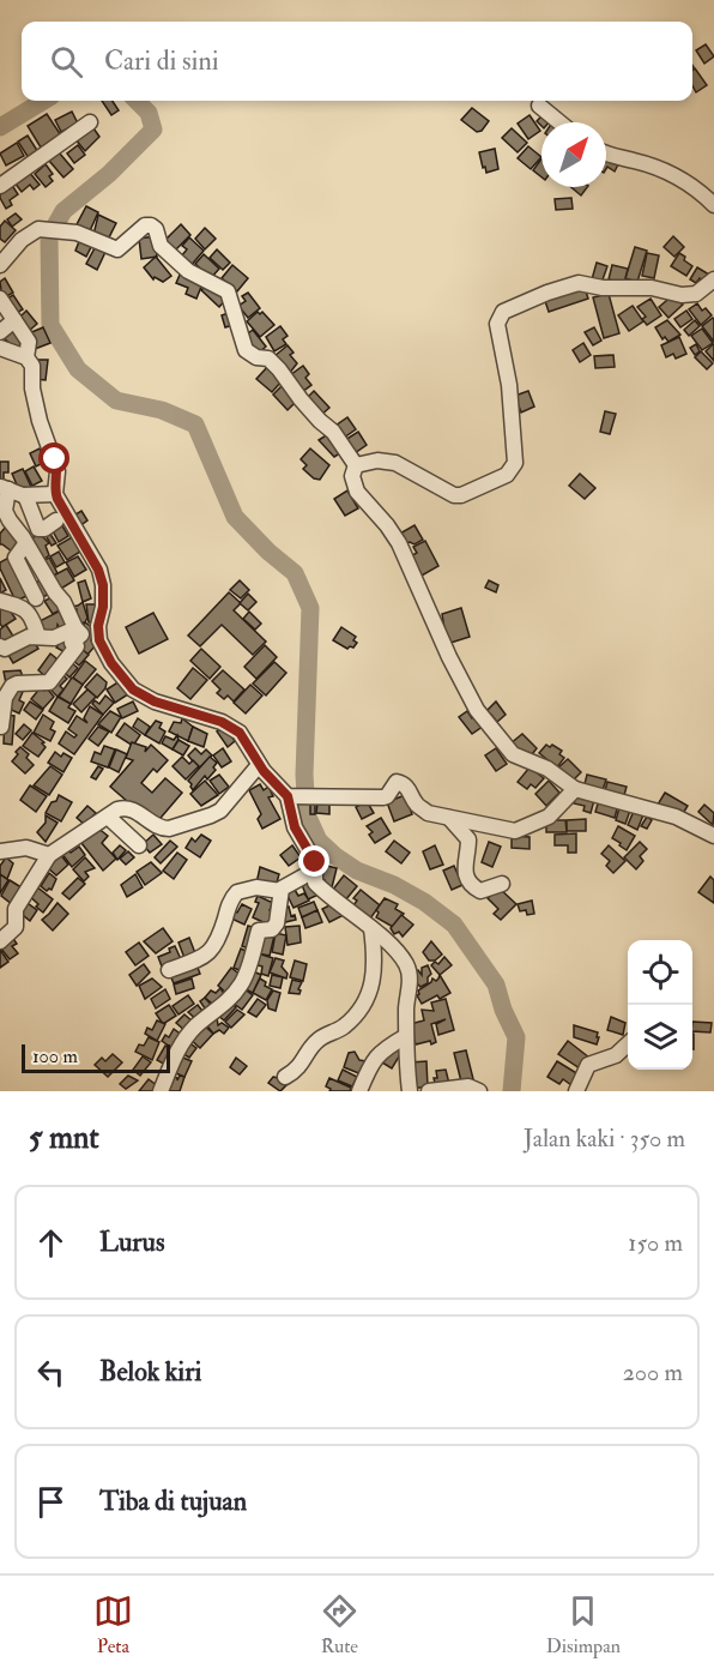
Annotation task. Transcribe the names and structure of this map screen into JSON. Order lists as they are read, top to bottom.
{
  "scale_bar": "100 m",
  "north": "top right",
  "page": {
    "search": "Cari di sini",
    "scale": "100 m",
    "heading": ["5 mnt", "Jalan kaki · 350 m"],
    "list": [
      ["Lurus", "150 m"],
      ["Belok kiri", "200 m"],
      "Tiba di tujuan"
    ],
    "nav": ["Peta", "Rute", "Disimpan"]
  }
}
